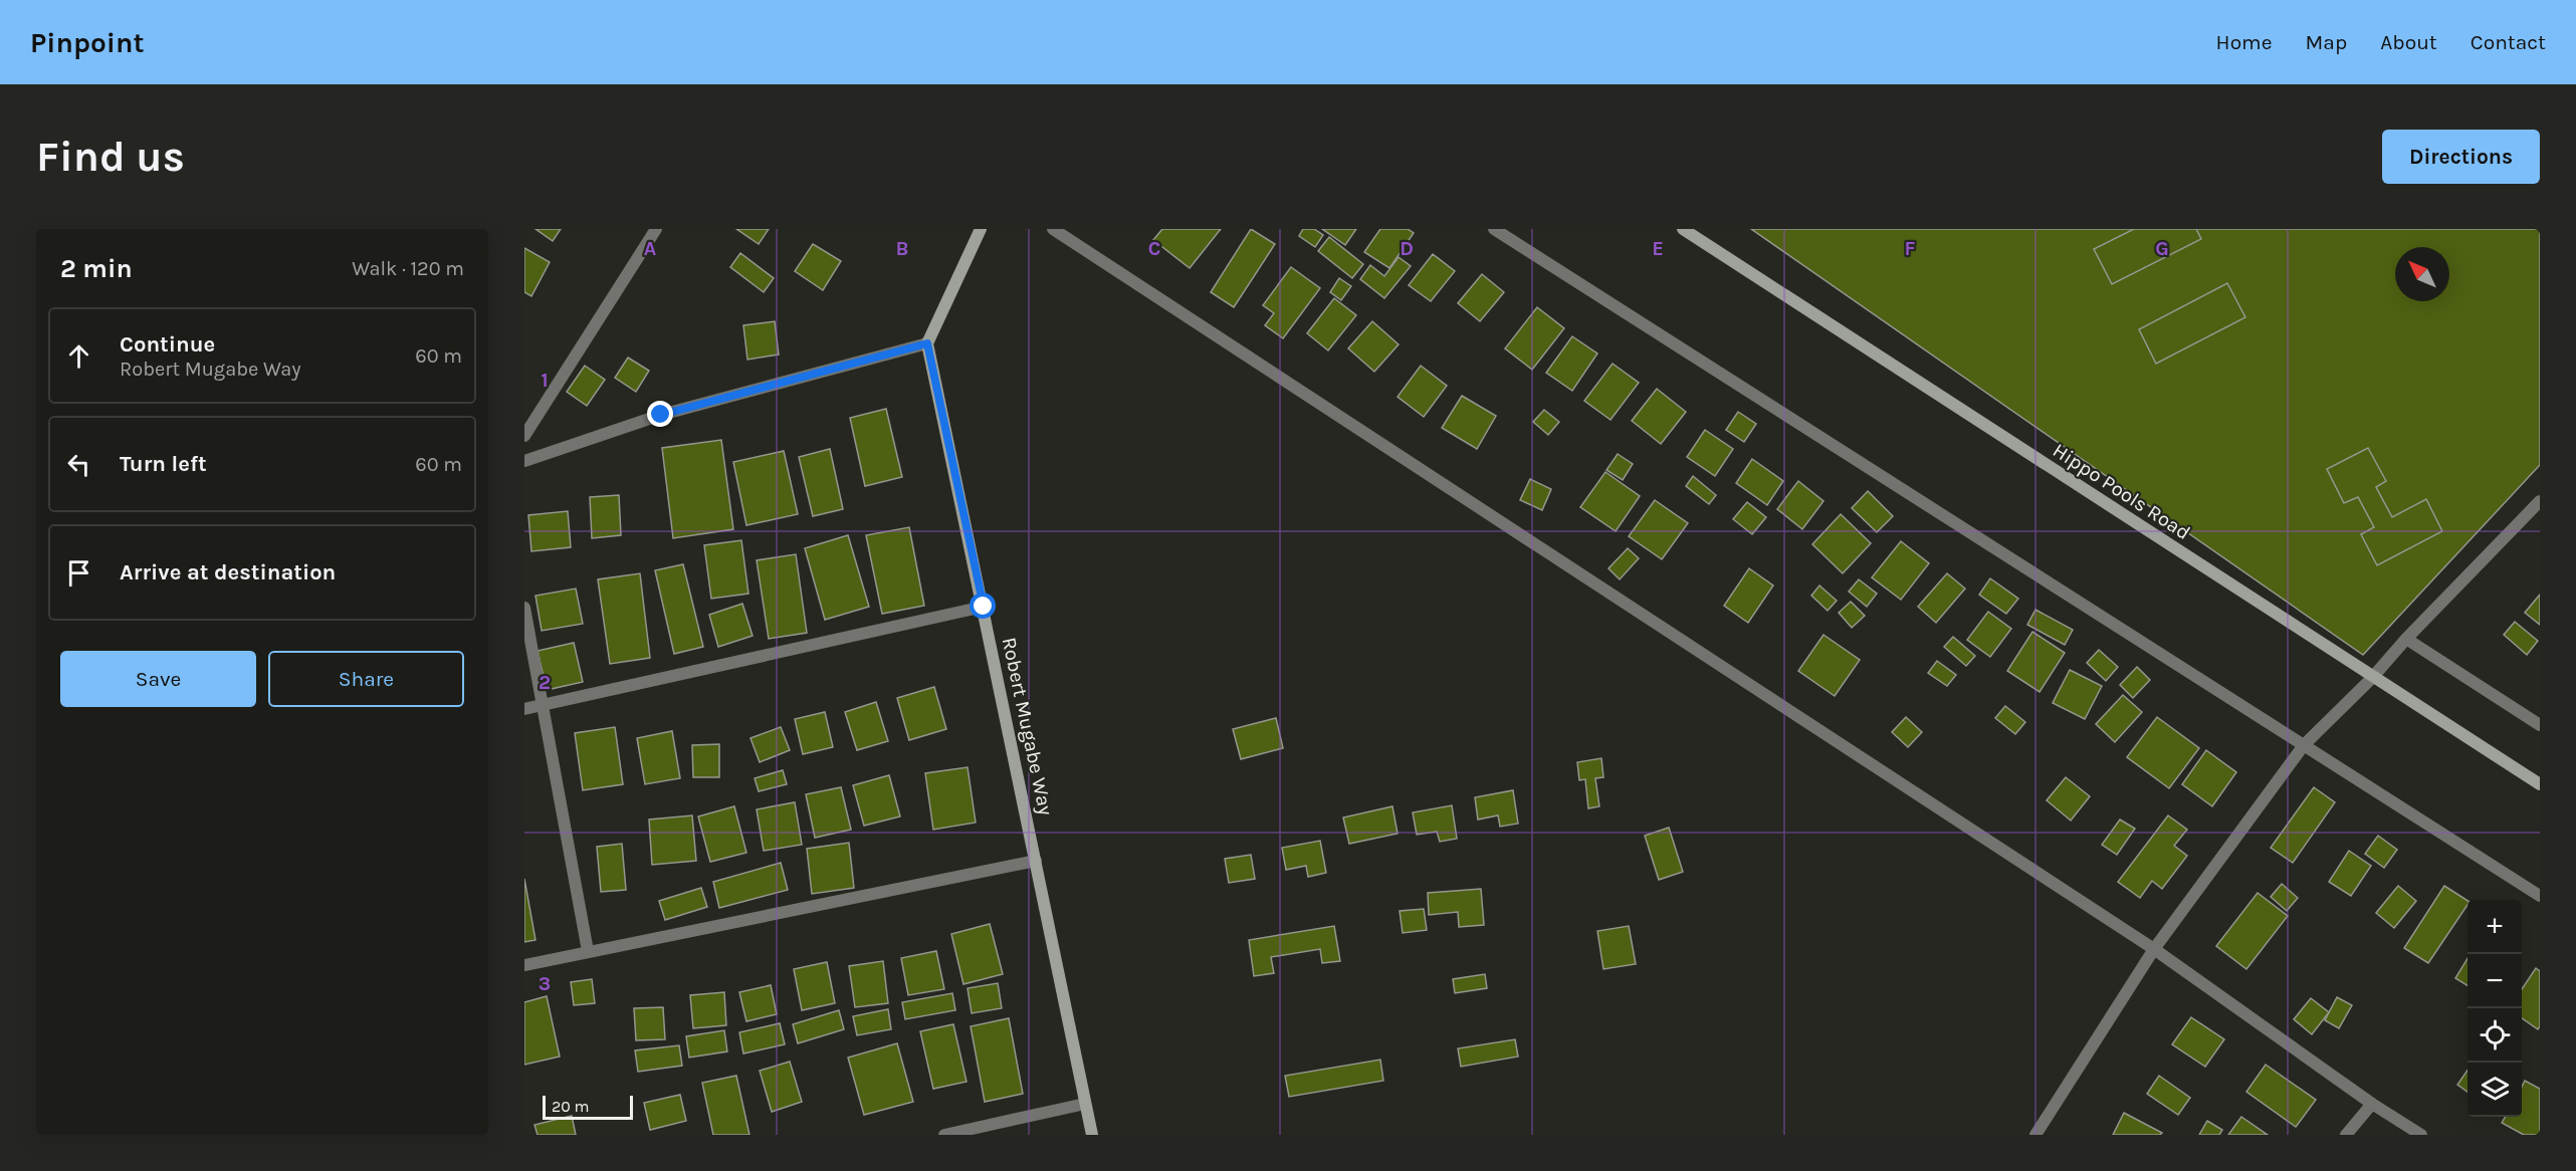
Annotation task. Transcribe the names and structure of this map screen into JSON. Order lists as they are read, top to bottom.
{
  "streets": {
    "street": ["Hippo Pools Road", "Robert Mugabe Way"]
  },
  "scale_bar": "20 m",
  "north": "top left",
  "page": {
    "header": "Pinpoint",
    "nav": [
      "Home",
      "Map",
      "About",
      "Contact"
    ],
    "buttons": [
      "Directions",
      ["Save", "Share"]
    ],
    "title": "Find us",
    "heading": ["2 min", "Walk · 120 m"],
    "list": [
      ["Continue", "Robert Mugabe Way", "60 m"],
      ["Turn left", "60 m"],
      "Arrive at destination"
    ],
    "map_buttons": ["+", "−"],
    "scale": "20 m"
  },
  "grid": {
    "columns": [
      "A",
      "B",
      "C",
      "D",
      "E",
      "F",
      "G"
    ],
    "rows": ["1", "2", "3"]
  }
}
